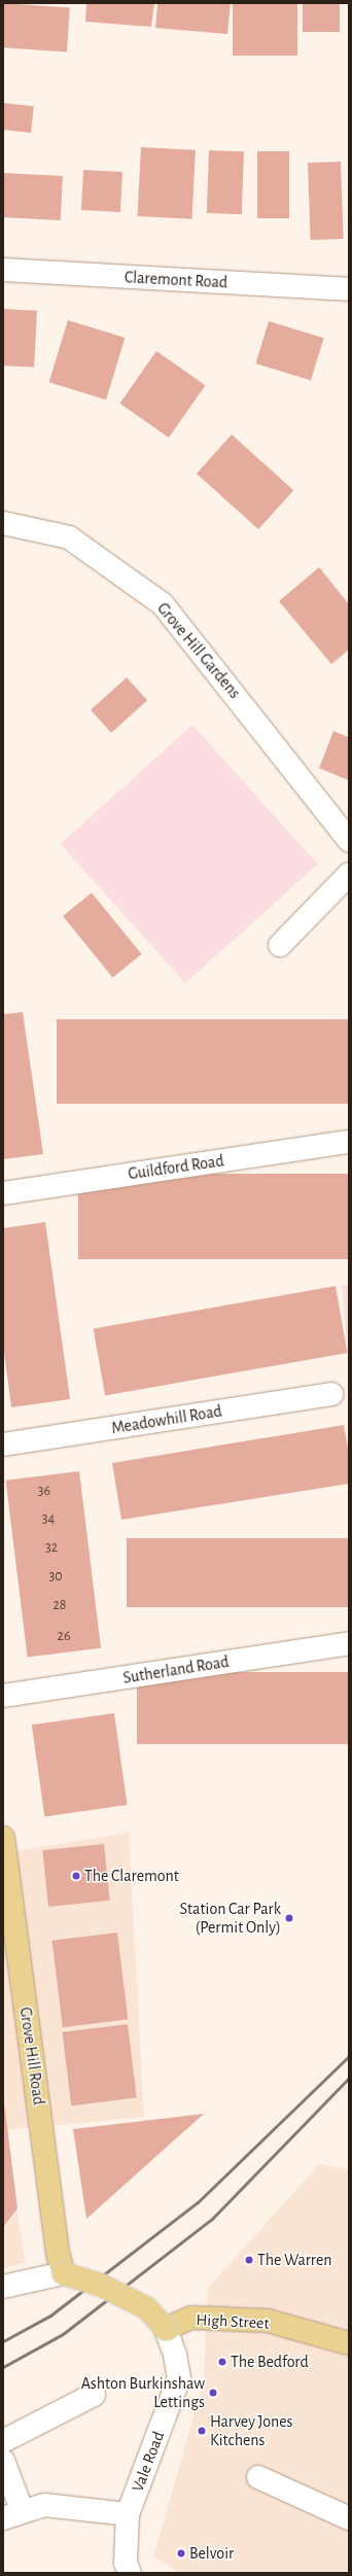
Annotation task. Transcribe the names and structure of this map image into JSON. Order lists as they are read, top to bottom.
{
  "streets": {
    "main road": ["Grove Hill Road", "High Street"],
    "street": [
      "Claremont Road",
      "Grove Hill Gardens",
      "Guildford Road",
      "Meadowhill Road",
      "Sutherland Road",
      "Vale Road"
    ]
  },
  "crossings": [
    ["High Street", "Vale Road"]
  ],
  "places": [
    "The Claremont",
    "Station Car Park (Permit Only)",
    "The Warren",
    "The Bedford",
    "Ashton Burkinshaw Lettings",
    "Harvey Jones Kitchens",
    "Belvoir"
  ],
  "house_numbers": [
    "36",
    "34",
    "32",
    "30",
    "28",
    "26"
  ]
}
